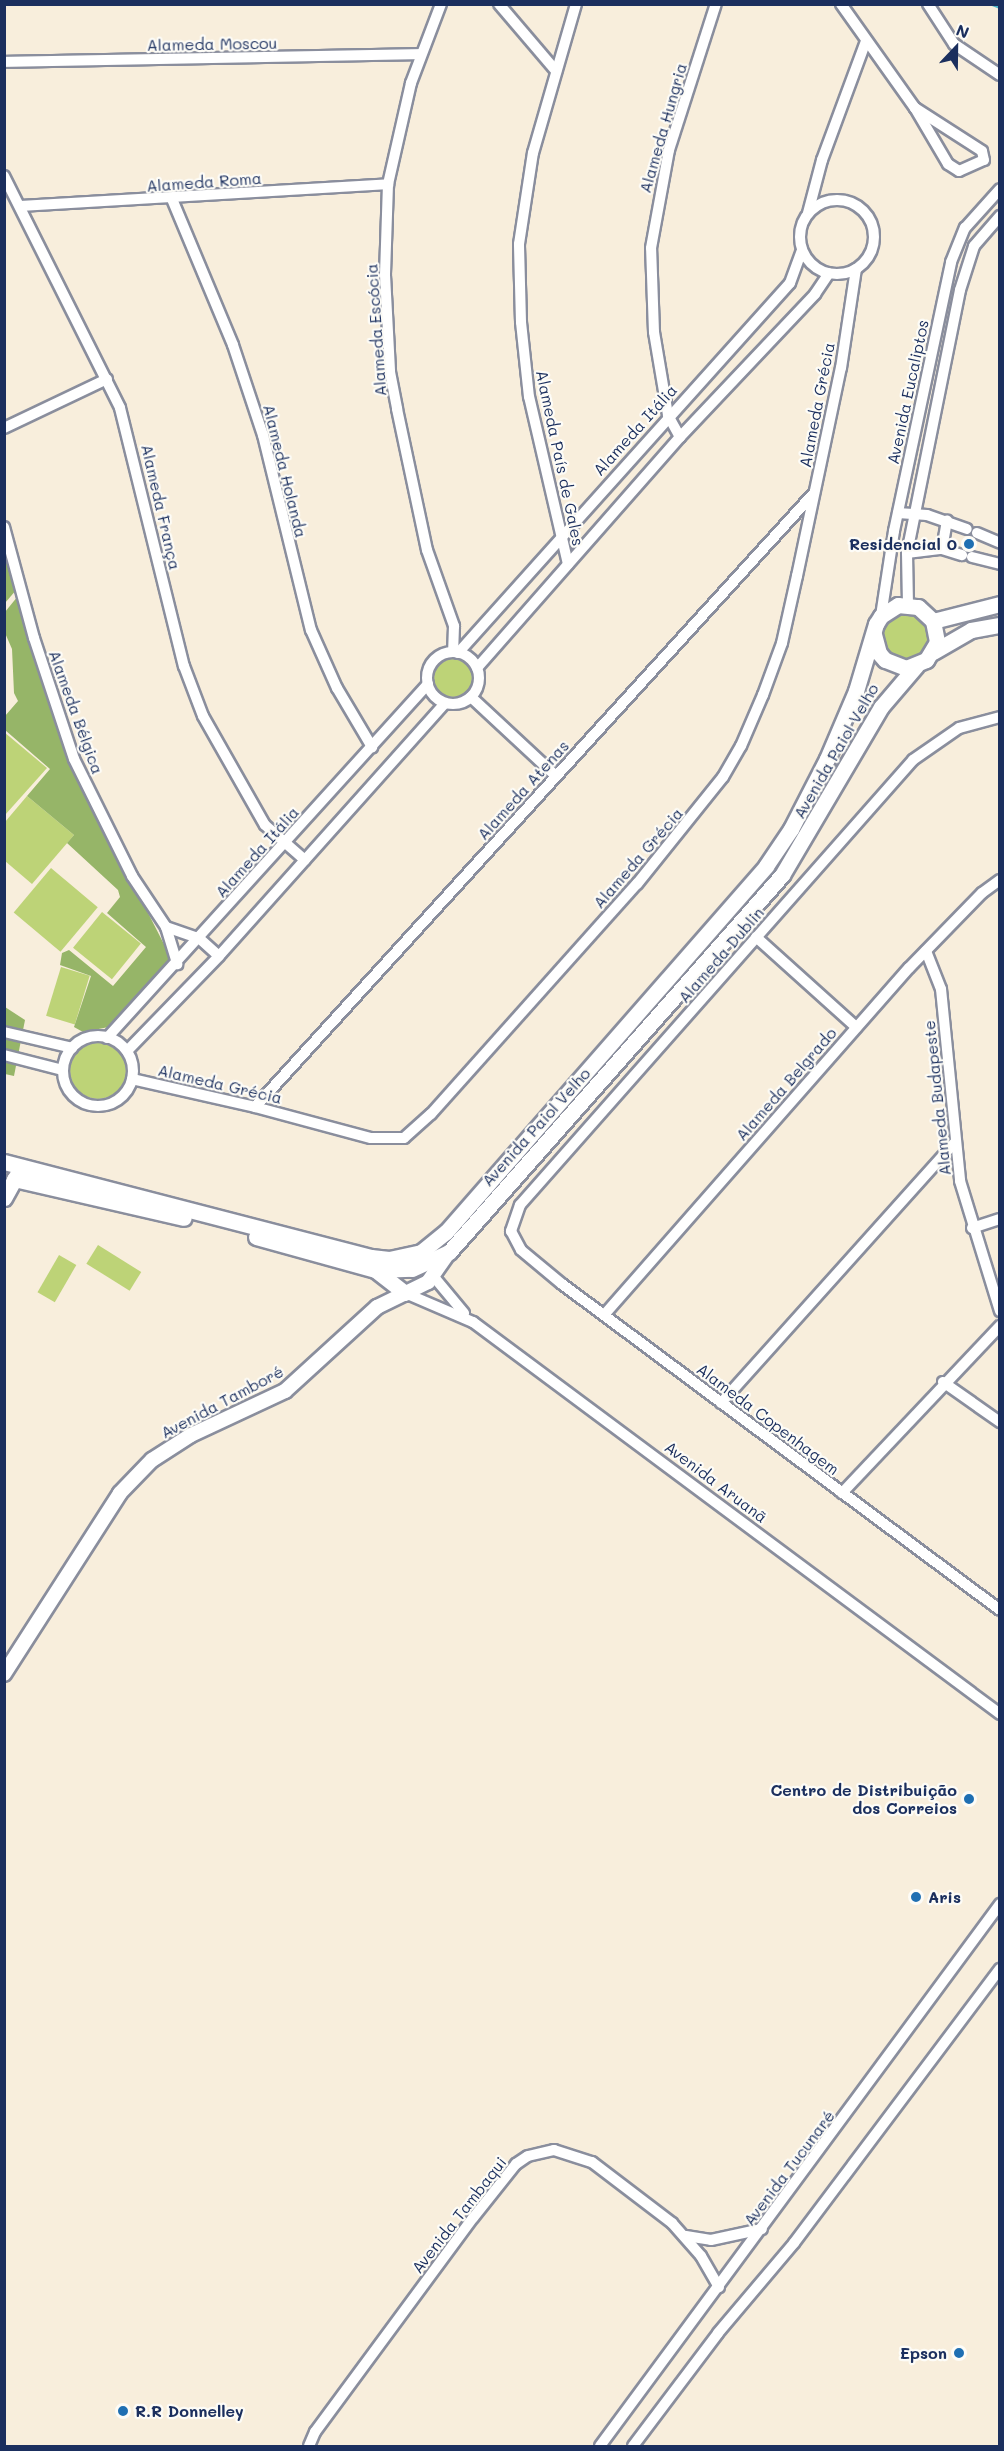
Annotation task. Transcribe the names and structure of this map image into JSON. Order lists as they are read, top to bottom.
{
  "streets": {
    "main road": ["Avenida Paiol Velho"],
    "street": [
      "Alameda Moscou",
      "Alameda Hungria",
      "Alameda Roma",
      "Alameda Escócia",
      "Avenida Eucaliptos",
      "Alameda Grécia",
      "Alameda Itália",
      "Alameda País de Gales",
      "Alameda Holanda",
      "Alameda França",
      "Alameda Bélgica",
      "Alameda Atenas",
      "Alameda Dublin",
      "Alameda Belgrado",
      "Alameda Budapeste",
      "Avenida Tamboré",
      "Alameda Copenhagem",
      "Avenida Aruanã",
      "Avenida Tucunaré",
      "Avenida Tambaqui"
    ]
  },
  "crossings": [
    ["Alameda Moscou", "Alameda Escócia"],
    ["Alameda Hungria", "Alameda Itália"],
    ["Alameda Roma", "Alameda Escócia"],
    ["Alameda Roma", "Alameda Holanda"],
    ["Alameda Roma", "Alameda França"],
    ["Alameda Escócia", "Alameda Itália"],
    ["Avenida Eucaliptos", "Avenida Paiol Velho"],
    ["Alameda Grécia", "Alameda Itália"],
    ["Alameda Grécia", "Alameda Atenas"],
    ["Alameda Itália", "Alameda País de Gales"],
    ["Alameda Itália", "Alameda Holanda"],
    ["Alameda Itália", "Alameda França"],
    ["Alameda Itália", "Alameda Bélgica"],
    ["Alameda Dublin", "Alameda Copenhagem"],
    ["Alameda Belgrado", "Alameda Budapeste"],
    ["Alameda Belgrado", "Alameda Copenhagem"],
    ["Avenida Tamboré", "Avenida Aruanã"],
    ["Avenida Tucunaré", "Avenida Tambaqui"]
  ],
  "places": [
    "Residencial 0",
    "Centro de Distribuição dos Correios",
    "Aris",
    "Epson",
    "R.R Donnelley"
  ],
  "north": "top"
}
